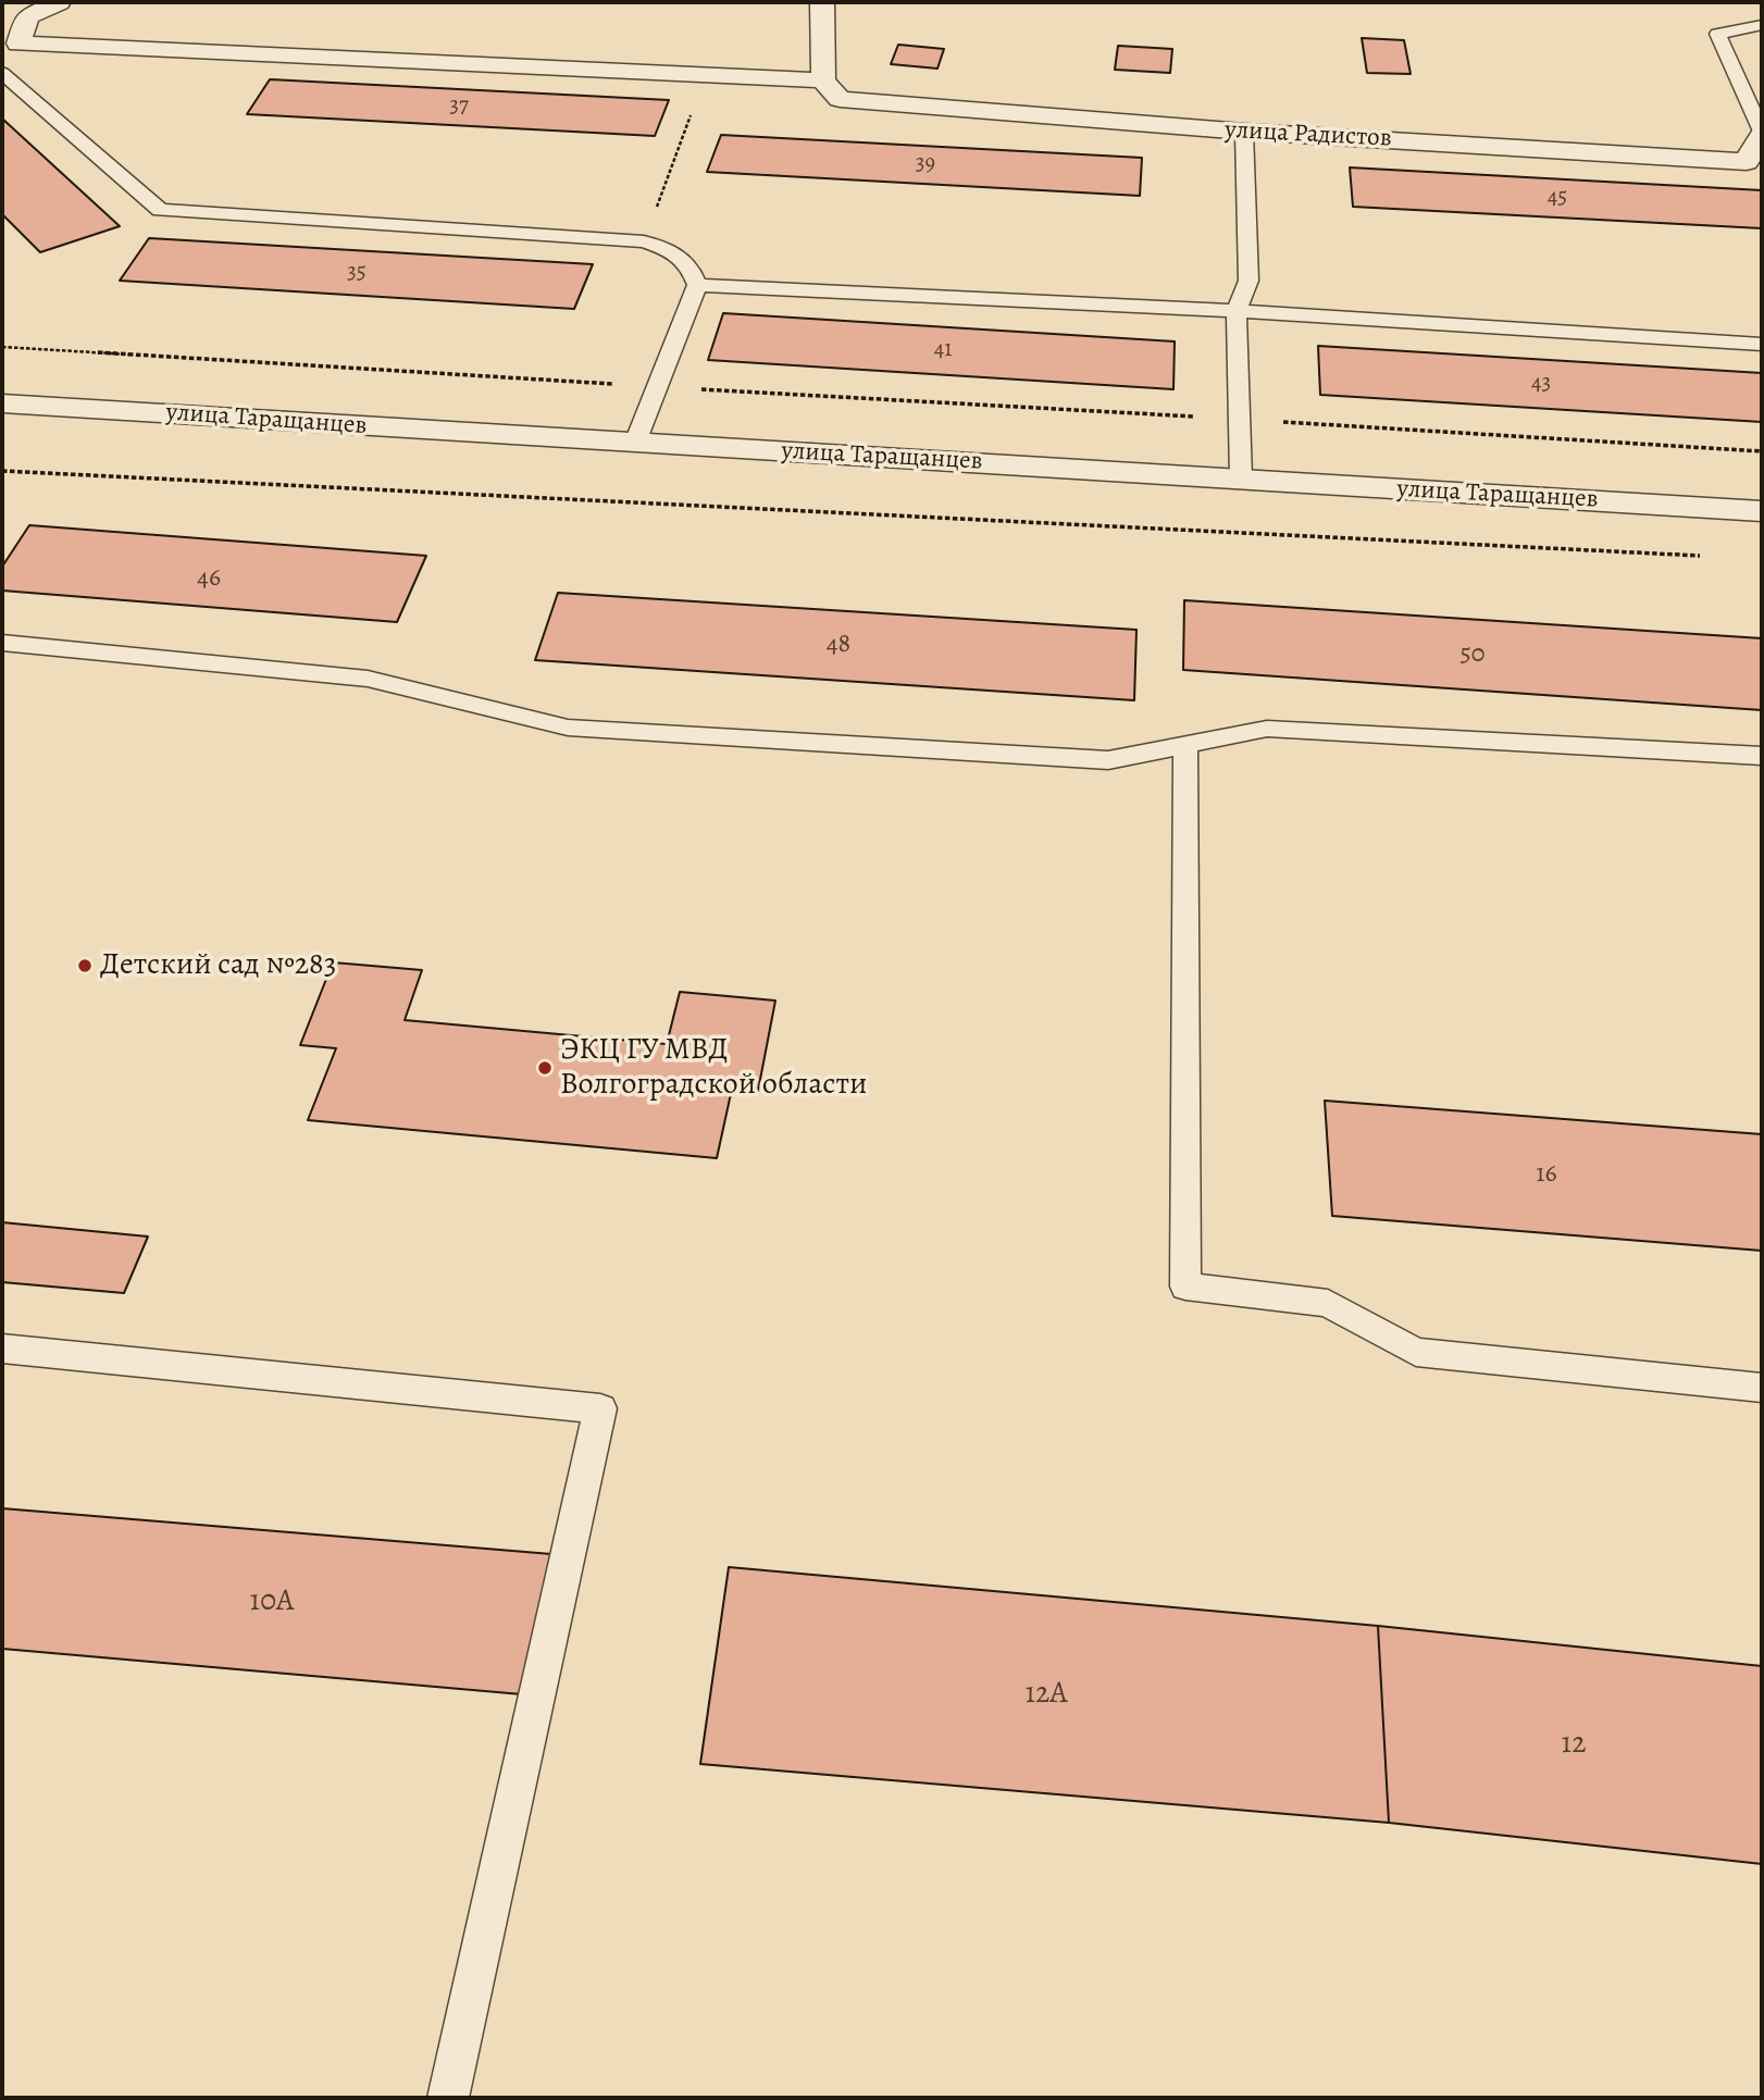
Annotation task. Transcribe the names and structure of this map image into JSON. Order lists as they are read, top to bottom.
{
  "streets": {
    "street": ["улица Радистов", "улица Таращанцев"]
  },
  "places": ["Детский сад №283", "ЭКЦ ГУ МВД Волгоградской области"],
  "house_numbers": [
    "37",
    "39",
    "45",
    "35",
    "41",
    "43",
    "46",
    "48",
    "50",
    "16",
    "10А",
    "12А",
    "12"
  ]
}
